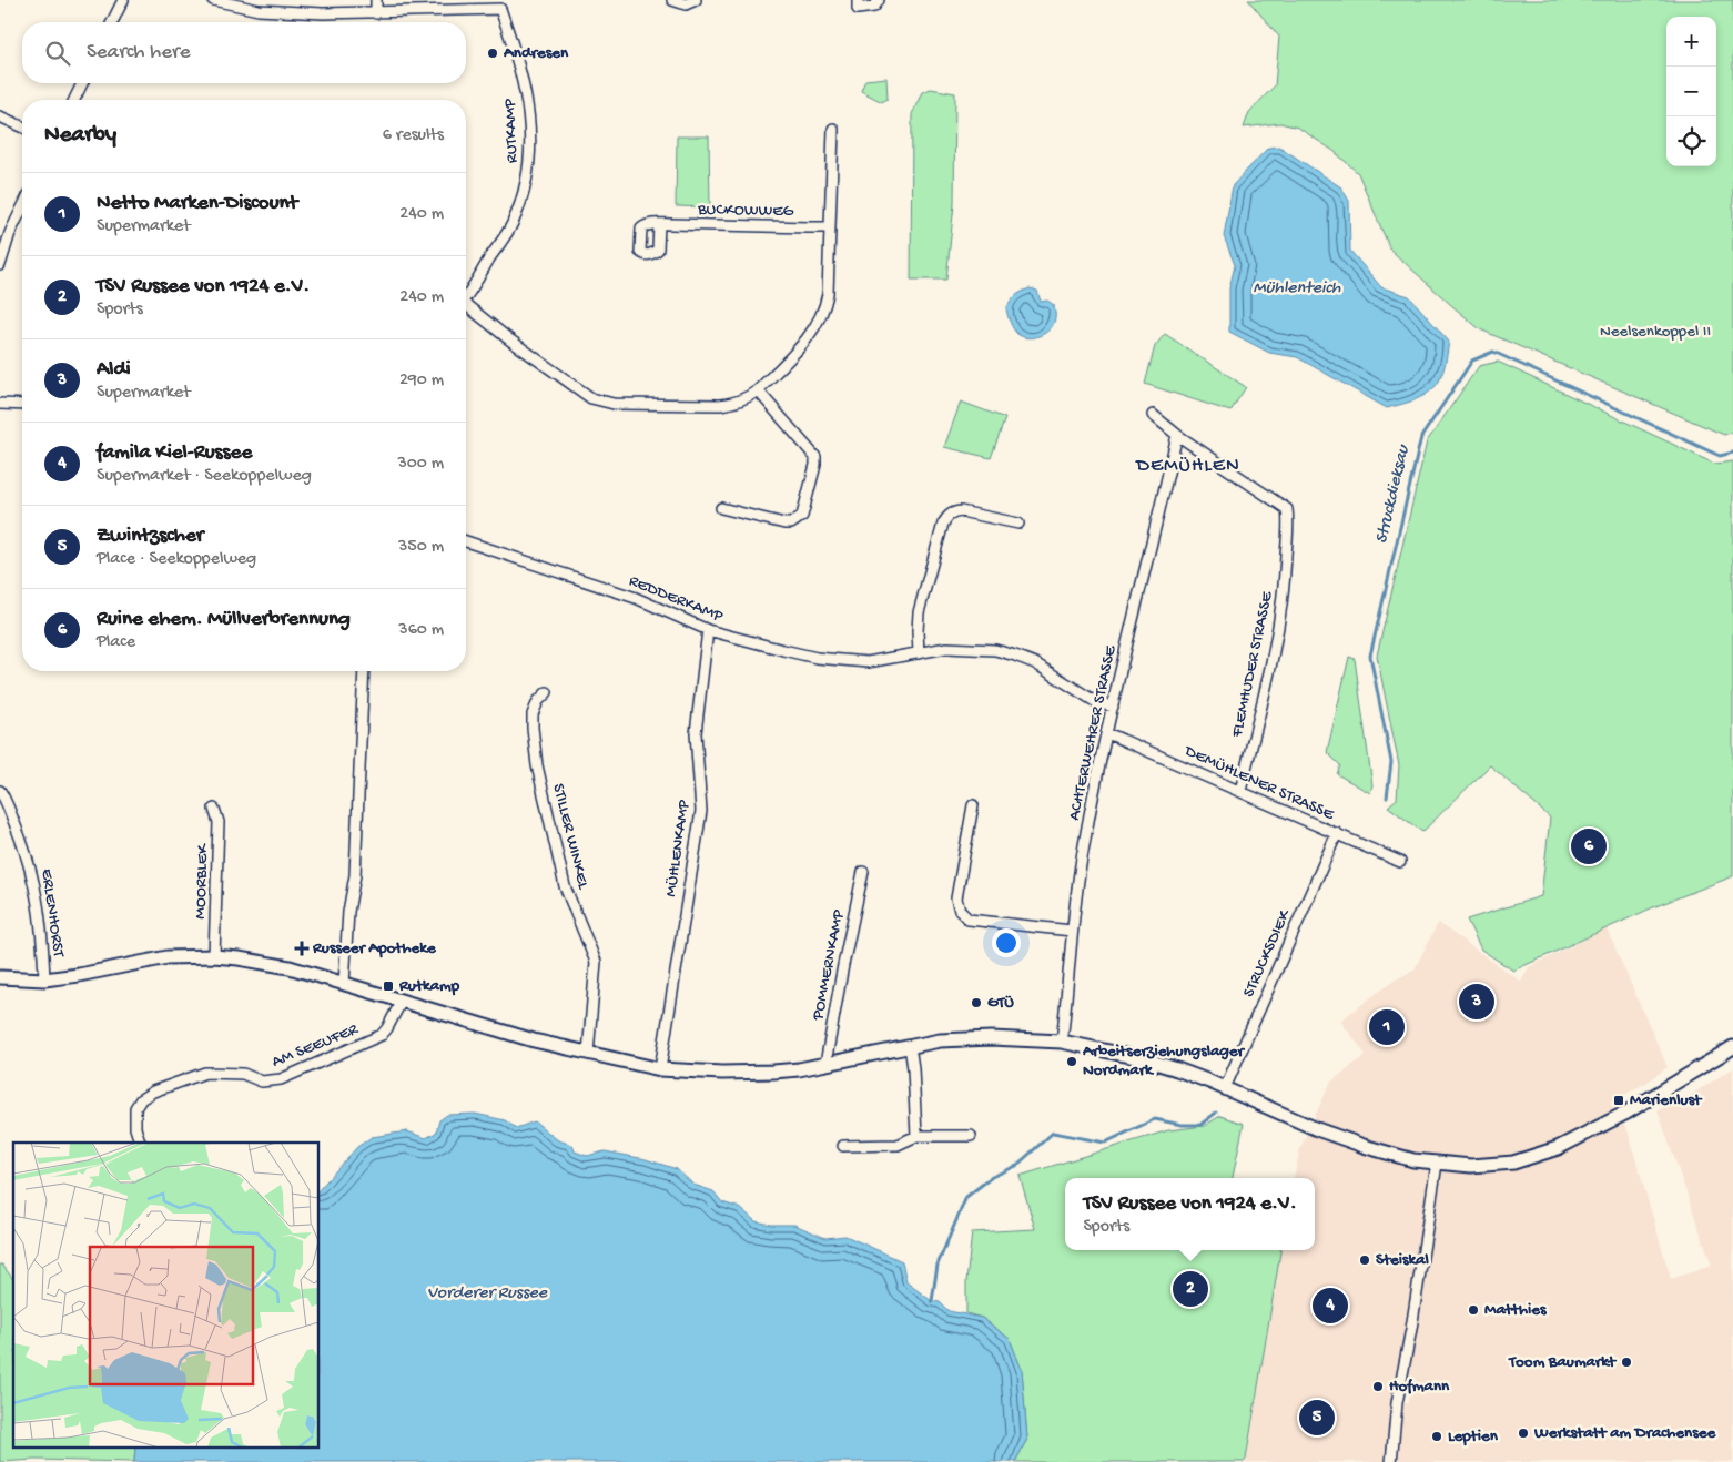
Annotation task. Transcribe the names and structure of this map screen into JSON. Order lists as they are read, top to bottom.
{
  "streets": {
    "street": [
      "RUTKAMP",
      "BUCKOWWEG",
      "REDDERKAMP",
      "FLEMHUDER STRASSE",
      "ACHTERWEHRER STRASSE",
      "DEMÜHLENER STRASSE",
      "STILLER WINKEL",
      "MÜHLENKAMP",
      "MOORBLEK",
      "ERLENHORST",
      "STRUCKSDIEK",
      "POMMERNKAMP",
      "AM SEEUFER"
    ]
  },
  "crossings": [
    ["REDDERKAMP", "ACHTERWEHRER STRASSE"],
    ["REDDERKAMP", "MÜHLENKAMP"],
    ["FLEMHUDER STRASSE", "ACHTERWEHRER STRASSE"],
    ["FLEMHUDER STRASSE", "DEMÜHLENER STRASSE"],
    ["ACHTERWEHRER STRASSE", "DEMÜHLENER STRASSE"],
    ["DEMÜHLENER STRASSE", "STRUCKSDIEK"]
  ],
  "districts": ["DEMÜHLEN"],
  "water": ["Mühlenteich", "Struckdieksau", "Vorderer Russee"],
  "parks": ["Neelsenkoppel II"],
  "places": {
    "other": [
      "Andresen",
      "GTÜ",
      "Arbeitserziehungslager Nordmark",
      "Steiskal",
      "Matthies",
      "Toom Baumarkt",
      "Hofmann",
      "Werkstatt am Drachensee",
      "Leptien"
    ],
    "health": ["Russeer Apotheke"],
    "transit": ["Rutkamp", "Marienlust"]
  },
  "page": {
    "map_buttons": ["+", "−"],
    "search": "Search here",
    "heading": ["Nearby", "6 results"],
    "list": [
      {
        "mark": "1",
        "name": "Netto Marken-Discount",
        "note": "Supermarket",
        "value": "240 m"
      },
      {
        "mark": "2",
        "name": "TSV Russee von 1924 e.V.",
        "note": "Sports",
        "value": "240 m"
      },
      {
        "mark": "3",
        "name": "Aldi",
        "note": "Supermarket",
        "value": "290 m"
      },
      {
        "mark": "4",
        "name": "famila Kiel-Russee",
        "note": "Supermarket · Seekoppelweg",
        "value": "300 m"
      },
      {
        "mark": "5",
        "name": "Zwintzscher",
        "note": "Place · Seekoppelweg",
        "value": "350 m"
      },
      {
        "mark": "6",
        "name": "Ruine ehem. Müllverbrennung",
        "note": "Place",
        "value": "360 m"
      }
    ],
    "pins": [
      "6",
      "3",
      "1",
      "2",
      "4",
      "5"
    ],
    "popup": ["TSV Russee von 1924 e.V.", "Sports"]
  }
}
